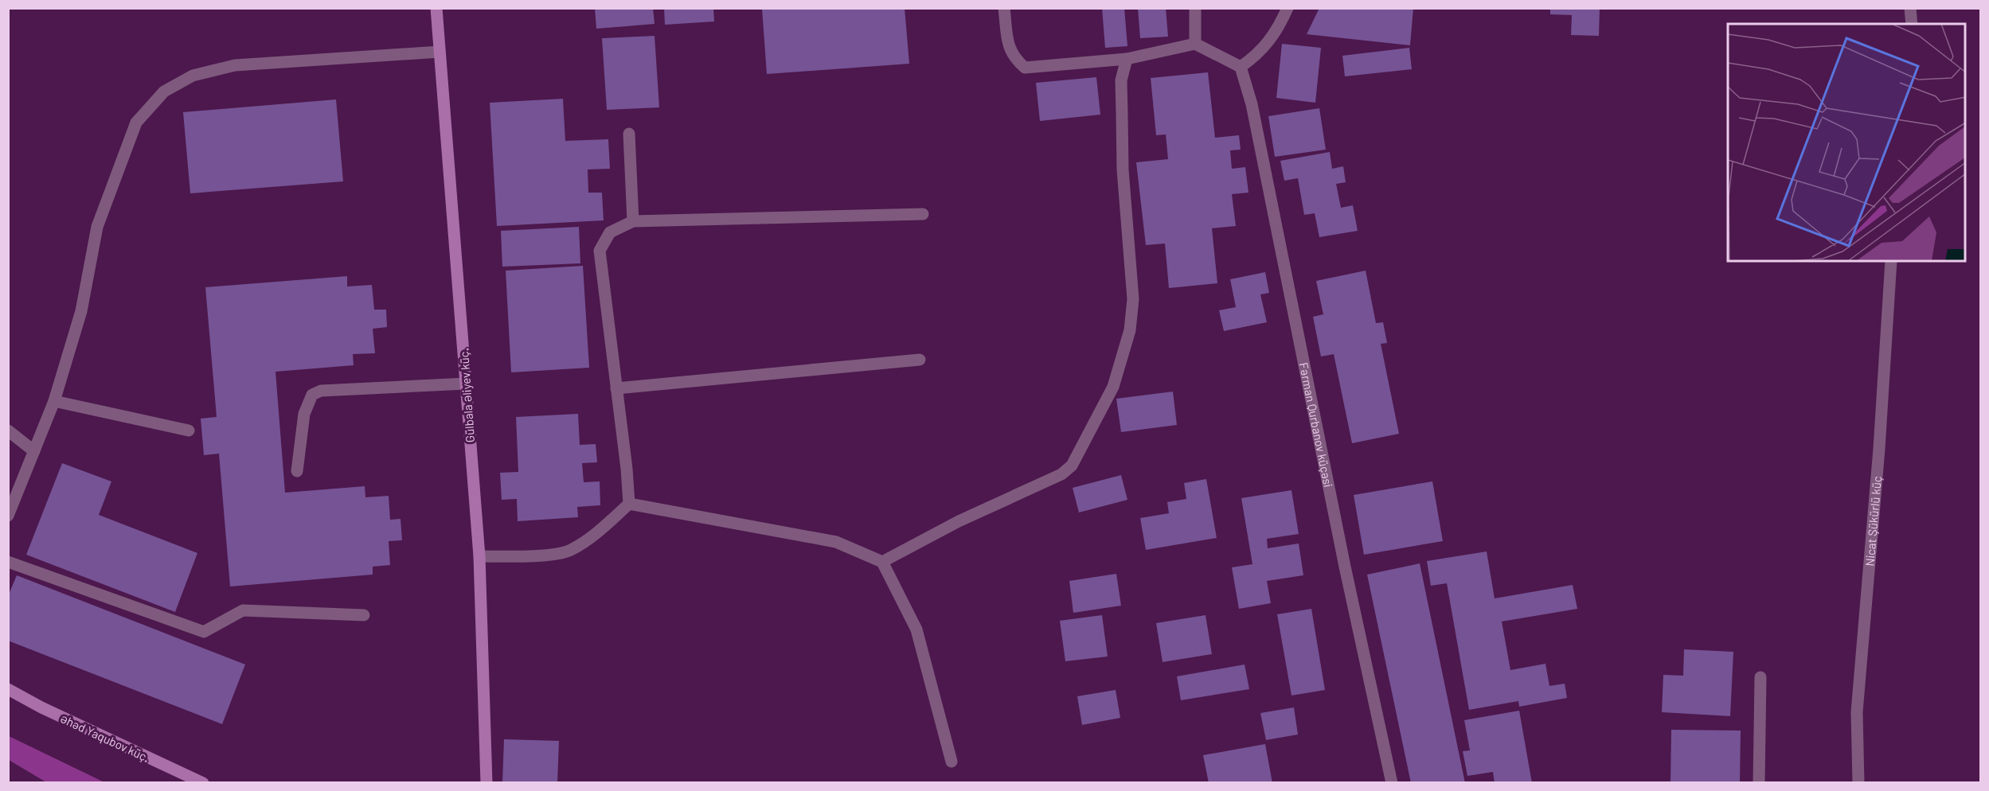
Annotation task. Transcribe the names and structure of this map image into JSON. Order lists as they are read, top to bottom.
{
  "streets": {
    "street": [
      "Gülbala Əliyev küç.",
      "Fərman Qurbanov küçəsi",
      "Nicat Şükürlü küç",
      "Əhəd Yaqubov küç."
    ]
  }
}
